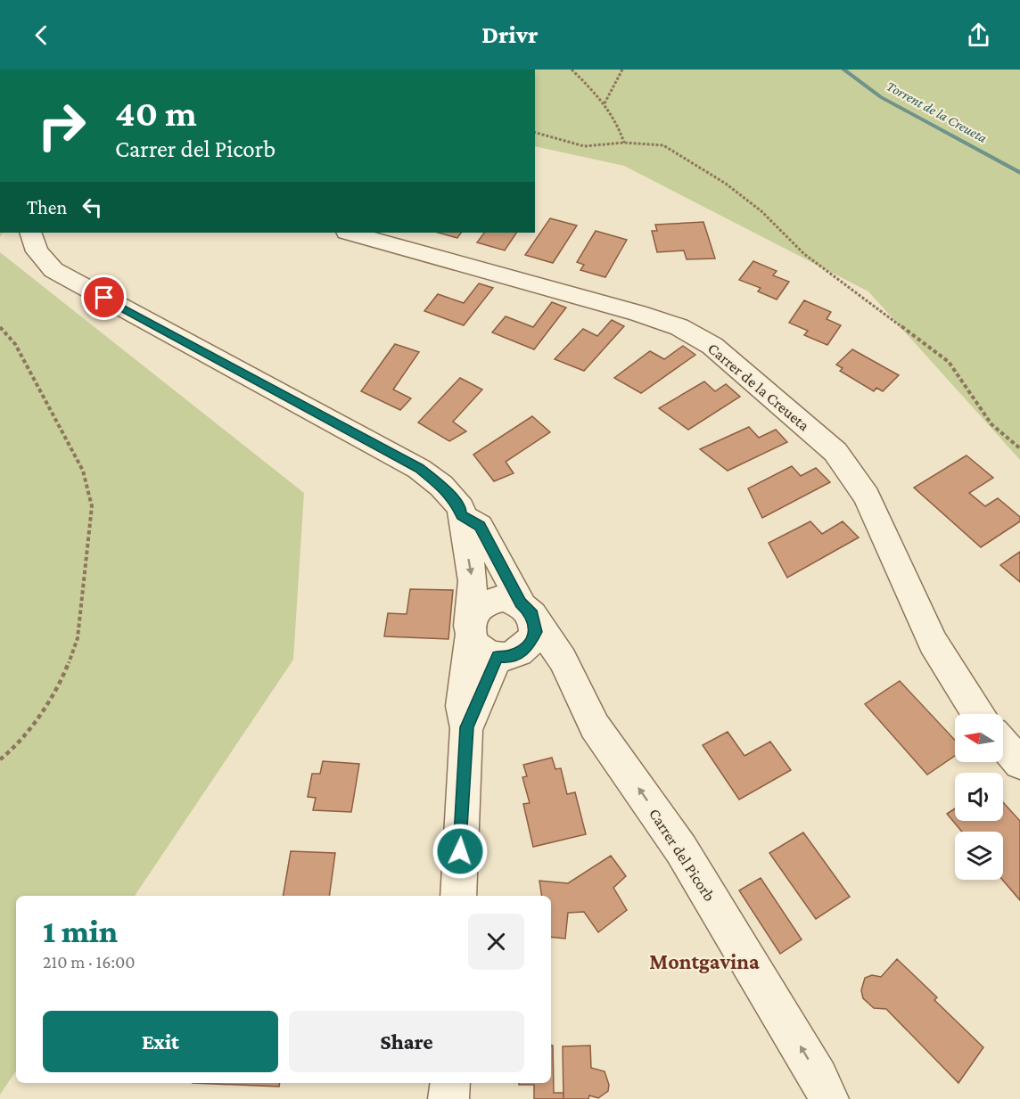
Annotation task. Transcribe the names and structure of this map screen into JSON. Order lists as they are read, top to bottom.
{
  "streets": {
    "street": ["Carrer de la Creueta", "Carrer del Picorb"]
  },
  "districts": ["Montgavina"],
  "water": ["Torrent de la Creueta"],
  "north": "left",
  "page": {
    "header": "Drivr",
    "turn": ["40 m", "Carrer del Picorb"],
    "then": "Then",
    "heading": ["1 min", "210 m · 16:00"],
    "buttons": ["Exit", "Share"]
  }
}
